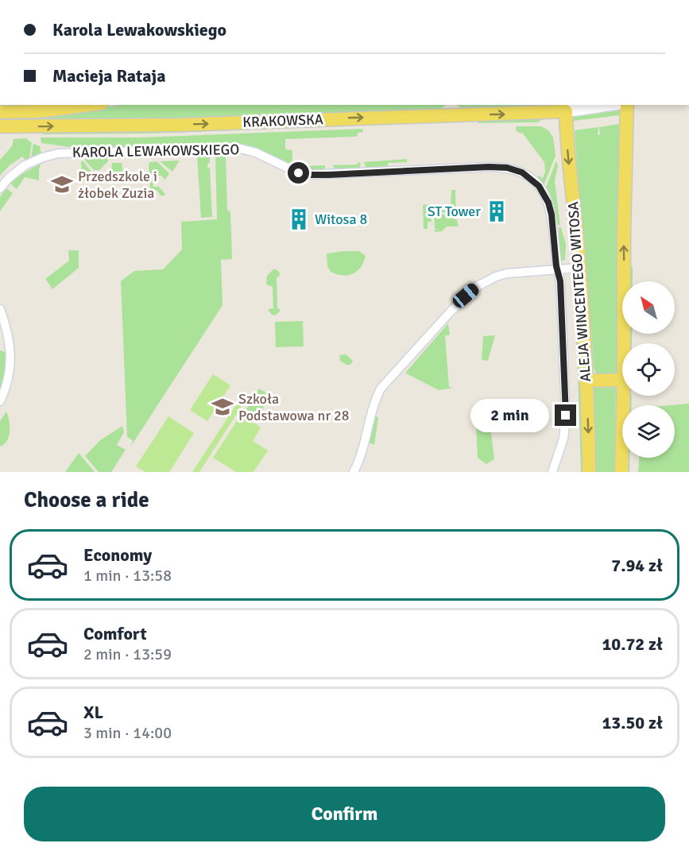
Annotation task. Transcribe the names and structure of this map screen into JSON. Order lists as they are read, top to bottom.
{
  "streets": {
    "main road": ["KRAKOWSKA", "ALEJA WINCENTEGO WITOSA"],
    "street": ["KAROLA LEWAKOWSKIEGO"]
  },
  "crossings": [
    ["KRAKOWSKA", "ALEJA WINCENTEGO WITOSA"]
  ],
  "one_way": ["KRAKOWSKA"],
  "places": {
    "school or university": ["Przedszkole i żłobek Zuzia", "Szkoła Podstawowa nr 28"],
    "building": ["ST Tower", "Witosa 8"]
  },
  "north": "top left",
  "page": {
    "banner": ["Karola Lewakowskiego", "Macieja Rataja"],
    "bubble": "2 min",
    "heading": "Choose a ride",
    "list": [
      {
        "name": "Economy",
        "note": "1 min · 13:58",
        "value": "7.94 zł"
      },
      {
        "name": "Comfort",
        "note": "2 min · 13:59",
        "value": "10.72 zł"
      },
      {
        "name": "XL",
        "note": "3 min · 14:00",
        "value": "13.50 zł"
      }
    ],
    "buttons": "Confirm"
  }
}
